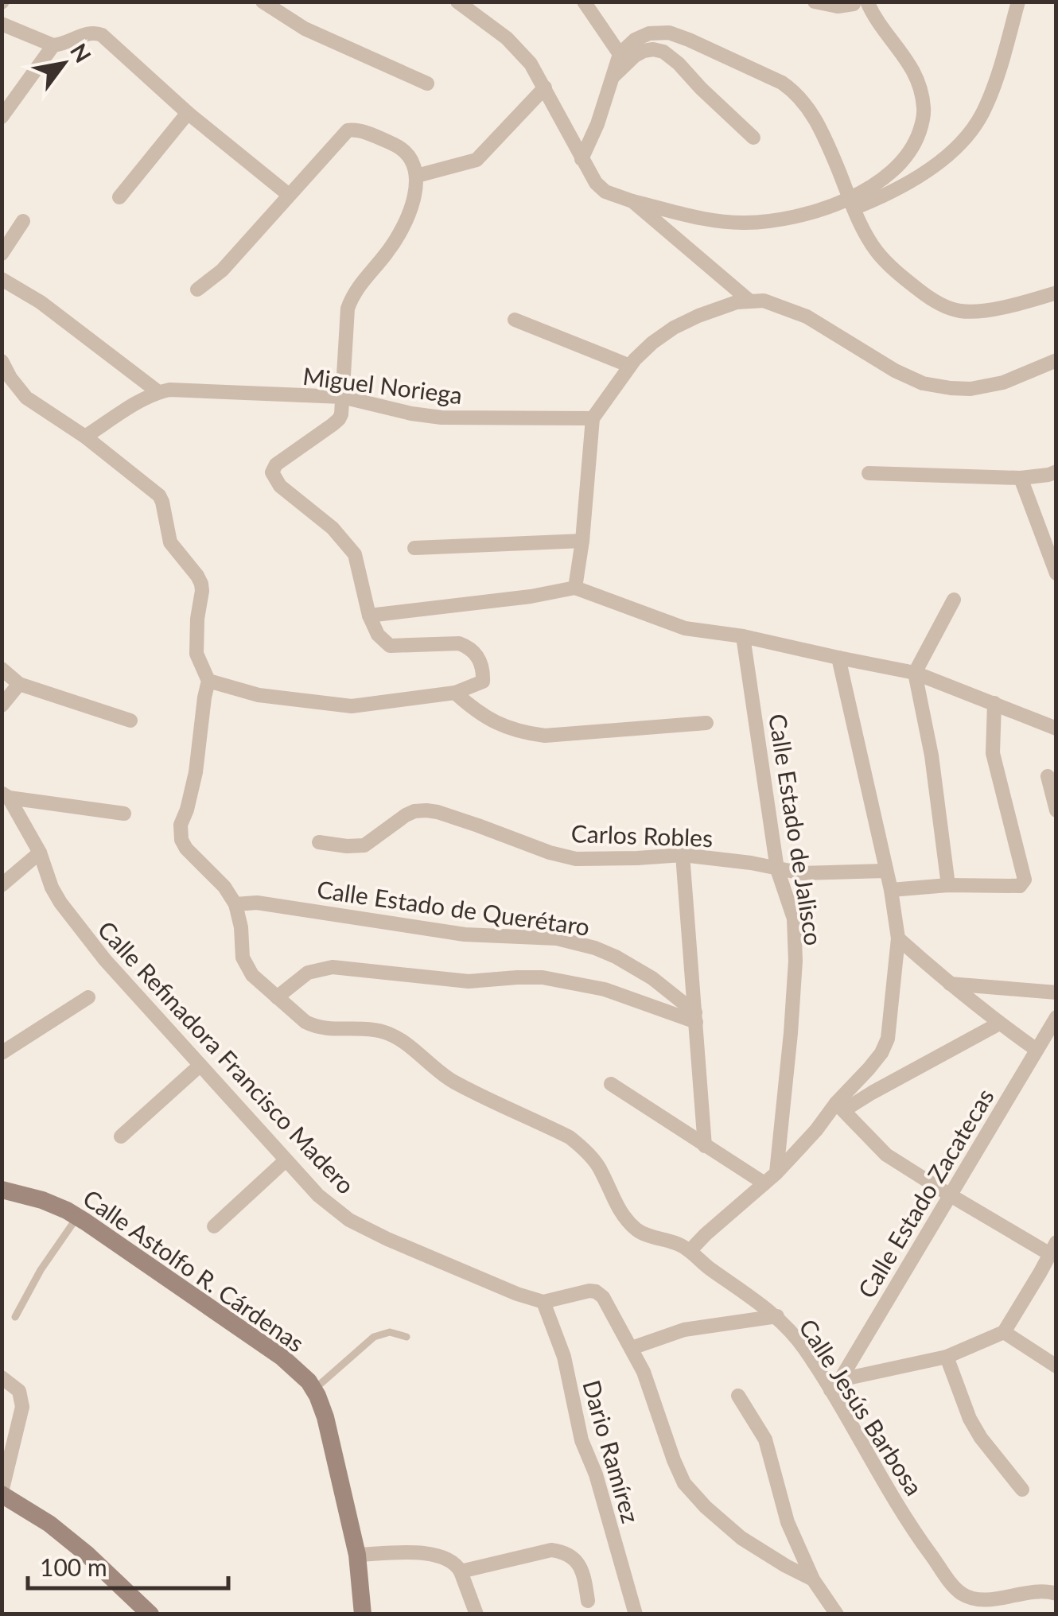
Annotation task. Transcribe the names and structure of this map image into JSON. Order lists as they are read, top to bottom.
{
  "streets": {
    "street": [
      "Miguel Noriega",
      "Calle Estado de Jalisco",
      "Carlos Robles",
      "Calle Estado de Querétaro",
      "Calle Refinadora Francisco Madero",
      "Calle Estado Zacatecas",
      "Calle Astolfo R. Cárdenas",
      "Calle Jesús Barbosa",
      "Dario Ramírez"
    ]
  },
  "crossings": [
    ["Miguel Noriega", "Calle Jesús Barbosa"],
    ["Calle Estado de Jalisco", "Carlos Robles"],
    ["Calle Estado de Querétaro", "Calle Jesús Barbosa"],
    ["Calle Refinadora Francisco Madero", "Dario Ramírez"],
    ["Calle Estado Zacatecas", "Calle Jesús Barbosa"]
  ],
  "scale_bar": "100 m",
  "north": "top right"
}
